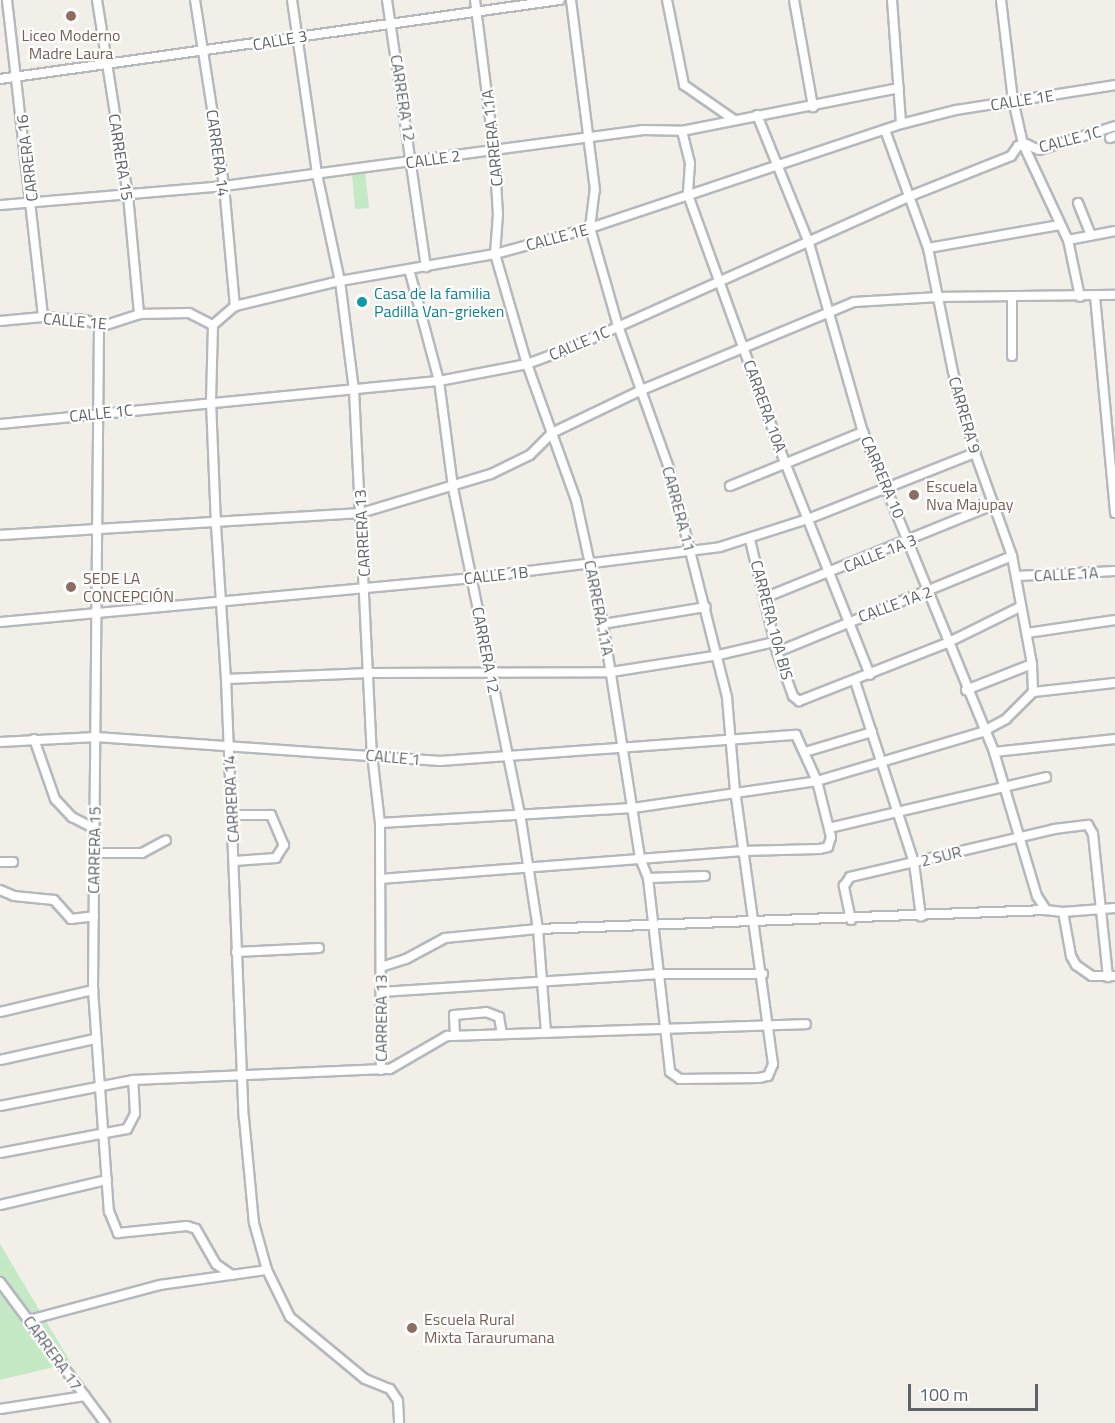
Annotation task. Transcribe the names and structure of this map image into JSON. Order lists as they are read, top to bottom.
{
  "streets": {
    "street": [
      "CALLE 3",
      "CARRERA 12",
      "CALLE 1E",
      "CARRERA 11A",
      "CALLE 1C",
      "CARRERA 14",
      "CARRERA 15",
      "CARRERA 16",
      "CALLE 2",
      "CARRERA 10A",
      "CARRERA 9",
      "CARRERA 10",
      "CARRERA 11",
      "CARRERA 13",
      "CALLE 1A 3",
      "CALLE 1A",
      "CALLE 1B",
      "CALLE 1A 2",
      "CARRERA 10A BIS",
      "CALLE 1",
      "2 SUR",
      "CARRERA 17"
    ]
  },
  "crossings": [
    ["CALLE 3", "CARRERA 12"],
    ["CALLE 3", "CARRERA 11A"],
    ["CALLE 3", "CARRERA 14"],
    ["CALLE 3", "CARRERA 15"],
    ["CALLE 3", "CARRERA 16"],
    ["CALLE 3", "CARRERA 13"],
    ["CARRERA 12", "CALLE 1E"],
    ["CARRERA 12", "CALLE 1C"],
    ["CARRERA 12", "CALLE 2"],
    ["CARRERA 12", "CALLE 1B"],
    ["CARRERA 12", "CALLE 1"],
    ["CALLE 1E", "CARRERA 11A"],
    ["CALLE 1E", "CARRERA 14"],
    ["CALLE 1E", "CARRERA 15"],
    ["CALLE 1E", "CARRERA 16"],
    ["CALLE 1E", "CARRERA 10A"],
    ["CALLE 1E", "CARRERA 9"],
    ["CALLE 1E", "CARRERA 10"],
    ["CALLE 1E", "CARRERA 11"],
    ["CALLE 1E", "CARRERA 13"],
    ["CARRERA 11A", "CALLE 1C"],
    ["CARRERA 11A", "CALLE 2"],
    ["CARRERA 11A", "CARRERA 11"],
    ["CARRERA 11A", "CALLE 1B"],
    ["CARRERA 11A", "CALLE 1"],
    ["CALLE 1C", "CARRERA 14"],
    ["CALLE 1C", "CARRERA 15"],
    ["CALLE 1C", "CARRERA 10A"],
    ["CALLE 1C", "CARRERA 9"],
    ["CALLE 1C", "CARRERA 10"],
    ["CALLE 1C", "CARRERA 11"],
    ["CALLE 1C", "CARRERA 13"],
    ["CARRERA 14", "CALLE 2"],
    ["CARRERA 14", "CALLE 1B"],
    ["CARRERA 14", "CALLE 1"],
    ["CARRERA 15", "CALLE 2"],
    ["CARRERA 15", "CALLE 1B"],
    ["CARRERA 15", "CALLE 1"],
    ["CARRERA 16", "CALLE 2"],
    ["CALLE 2", "CARRERA 10A"],
    ["CALLE 2", "CARRERA 10"],
    ["CALLE 2", "CARRERA 11"],
    ["CALLE 2", "CARRERA 13"],
    ["CARRERA 10A", "CALLE 1A 3"],
    ["CARRERA 10A", "CALLE 1B"],
    ["CARRERA 10A", "CALLE 1A 2"],
    ["CARRERA 9", "CALLE 1A 3"],
    ["CARRERA 9", "CALLE 1A"],
    ["CARRERA 9", "CALLE 1B"],
    ["CARRERA 9", "CALLE 1A 2"],
    ["CARRERA 10", "CALLE 1A 3"],
    ["CARRERA 10", "CALLE 1B"],
    ["CARRERA 10", "CALLE 1A 2"],
    ["CARRERA 10", "2 SUR"],
    ["CARRERA 11", "CALLE 1B"],
    ["CARRERA 11", "CALLE 1"],
    ["CARRERA 13", "CALLE 1B"],
    ["CARRERA 13", "CALLE 1"],
    ["CALLE 1A 3", "CARRERA 10A BIS"],
    ["CALLE 1B", "CARRERA 10A BIS"],
    ["CALLE 1A 2", "CARRERA 10A BIS"]
  ],
  "places": [
    "Liceo Moderno Madre Laura",
    "Casa de la familia Padilla Van-grieken",
    "Escuela Nva Majupay",
    "SEDE LA CONCEPCIÓN",
    "Escuela Rural Mixta Taraurumana"
  ],
  "scale_bar": "100 m"
}
